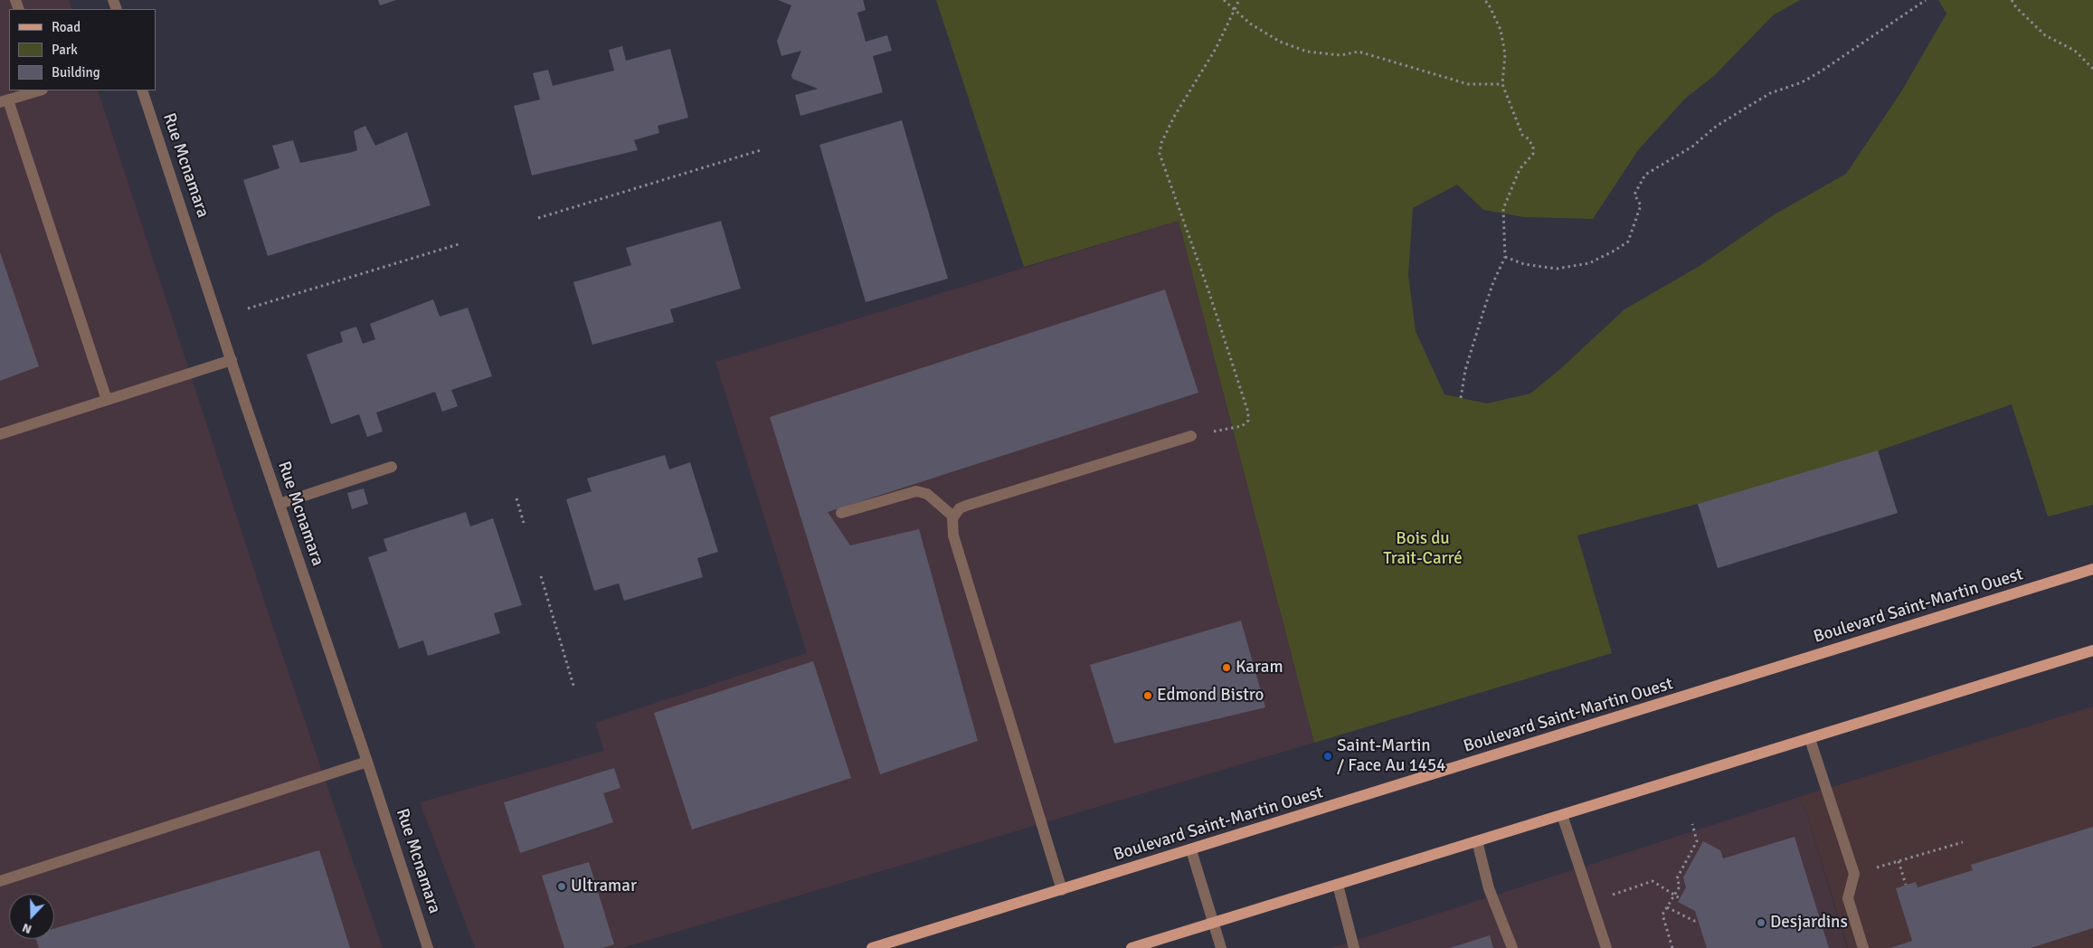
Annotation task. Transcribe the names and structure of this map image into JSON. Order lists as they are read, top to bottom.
{
  "streets": {
    "main road": ["Boulevard Saint-Martin Ouest"],
    "street": ["Rue Mcnamara"]
  },
  "parks": ["Bois du Trait-Carré"],
  "places": [
    "Karam",
    "Edmond Bistro",
    "Saint-Martin / Face Au 1454",
    "Ultramar",
    "Desjardins"
  ],
  "legend": ["Road", "Park", "Building"],
  "north": "bottom"
}
